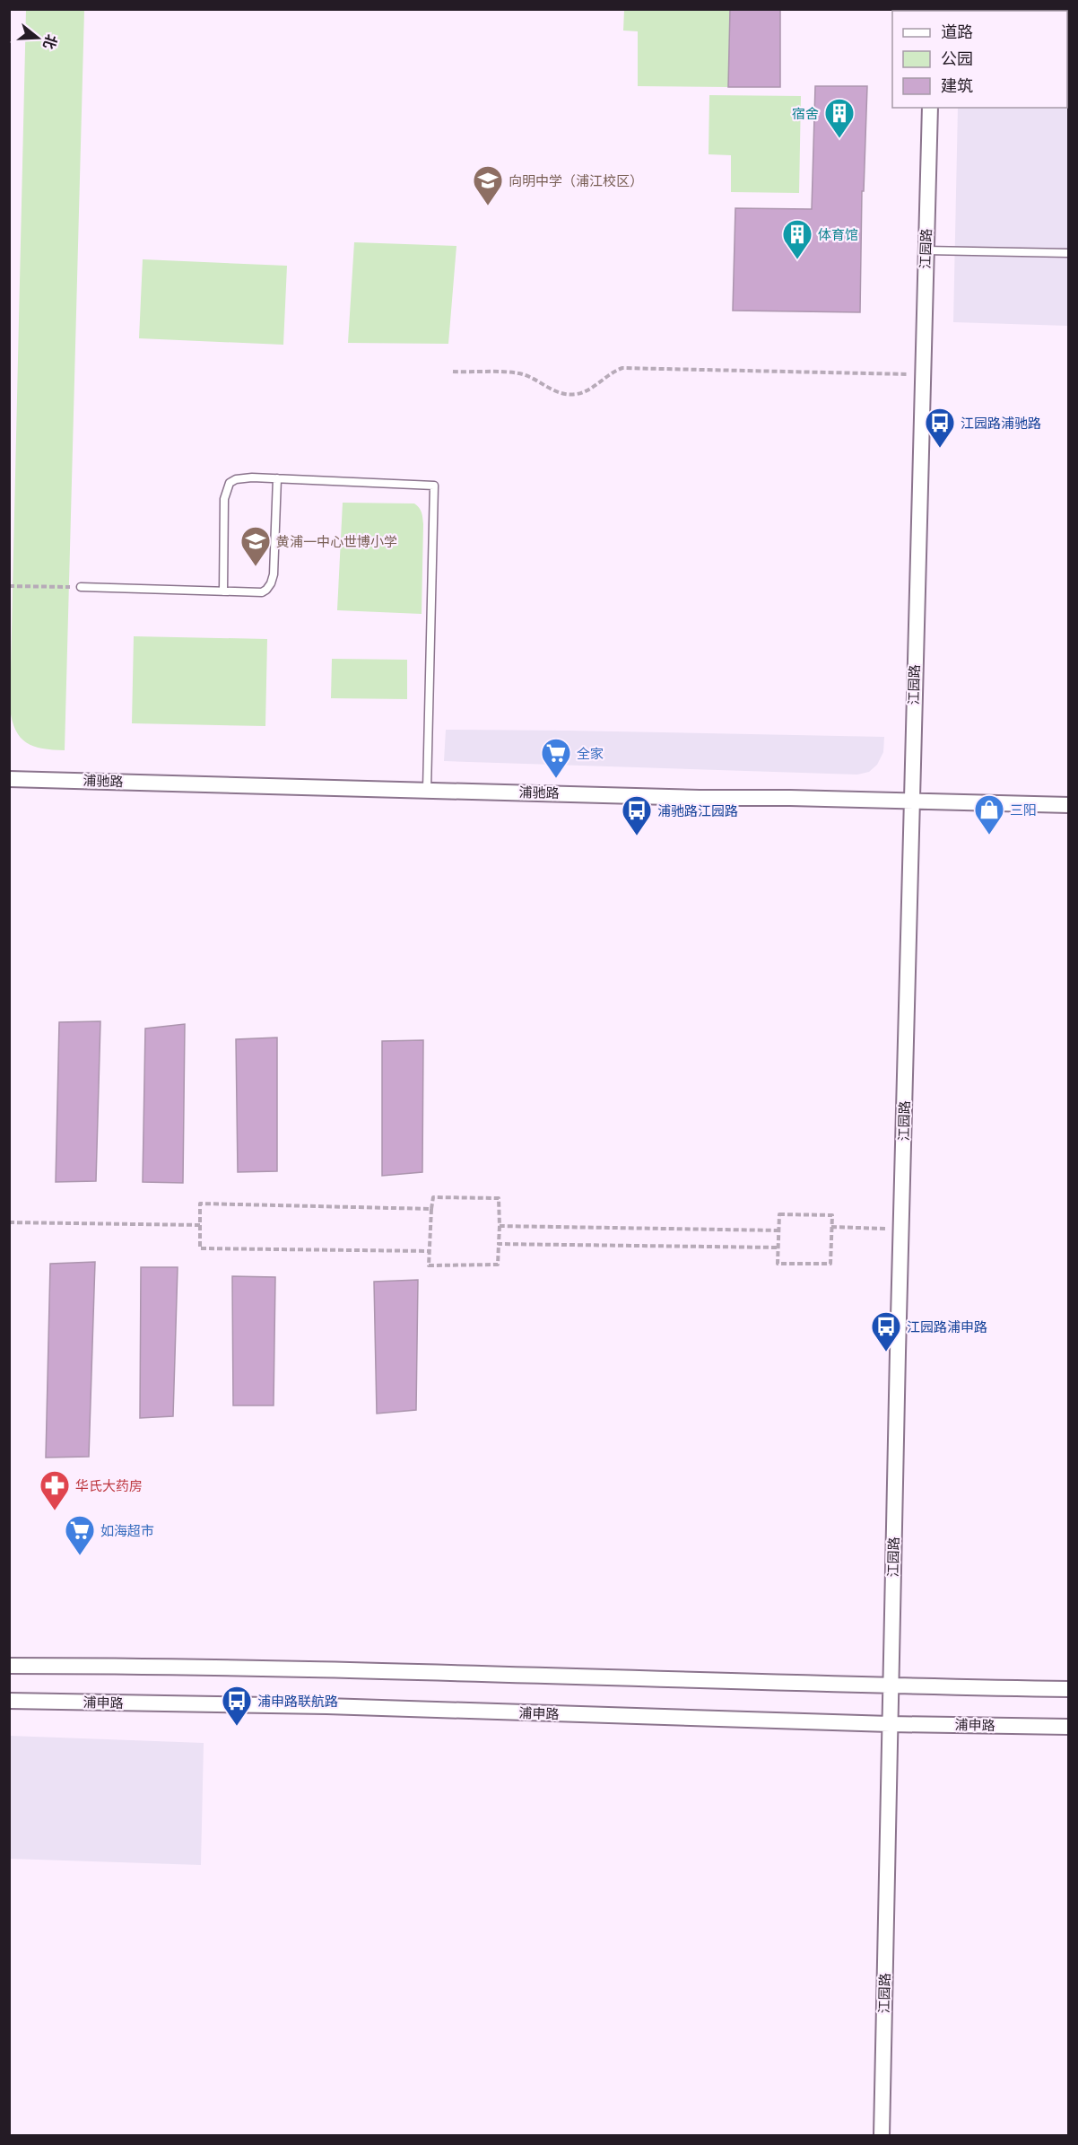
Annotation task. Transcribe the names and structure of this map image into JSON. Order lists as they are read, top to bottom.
{
  "streets": {
    "street": ["江园路", "浦驰路", "浦申路"]
  },
  "crossings": [
    ["江园路", "浦驰路"],
    ["江园路", "浦申路"]
  ],
  "places": {
    "building": ["宿舍", "体育馆"],
    "school or university": ["向明中学（浦江校区）", "黄浦一中心世博小学"],
    "bus stop": [
      "江园路浦驰路",
      "浦驰路江园路",
      "江园路浦申路",
      "浦申路联航路"
    ],
    "supermarket": ["全家", "如海超市"],
    "shop": ["三阳"],
    "pharmacy": ["华氏大药房"]
  },
  "legend": ["道路", "公园", "建筑"],
  "north": "right"
}
